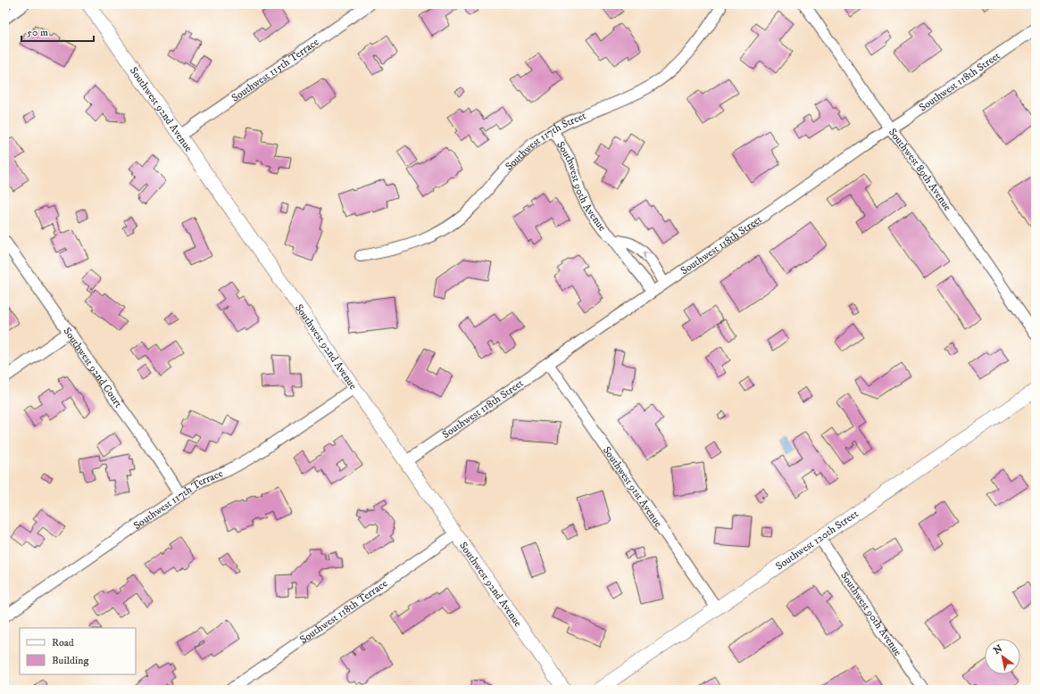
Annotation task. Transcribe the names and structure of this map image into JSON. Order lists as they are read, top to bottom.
{
  "streets": {
    "street": [
      "Southwest 115th Terrace",
      "Southwest 118th Street",
      "Southwest 92nd Avenue",
      "Southwest 117th Street",
      "Southwest 89th Avenue",
      "Southwest 90th Avenue",
      "Southwest 92nd Court",
      "Southwest 91st Avenue",
      "Southwest 117th Terrace",
      "Southwest 120th Street",
      "Southwest 118th Terrace"
    ]
  },
  "crossings": [
    ["Southwest 115th Terrace", "Southwest 92nd Avenue"],
    ["Southwest 118th Street", "Southwest 92nd Avenue"],
    ["Southwest 118th Street", "Southwest 89th Avenue"],
    ["Southwest 118th Street", "Southwest 90th Avenue"],
    ["Southwest 118th Street", "Southwest 91st Avenue"],
    ["Southwest 92nd Avenue", "Southwest 117th Terrace"],
    ["Southwest 92nd Avenue", "Southwest 118th Terrace"],
    ["Southwest 117th Street", "Southwest 90th Avenue"],
    ["Southwest 90th Avenue", "Southwest 120th Street"],
    ["Southwest 92nd Court", "Southwest 117th Terrace"],
    ["Southwest 91st Avenue", "Southwest 120th Street"]
  ],
  "legend": ["Road", "Building"],
  "scale_bar": "50 m",
  "north": "top left"
}
